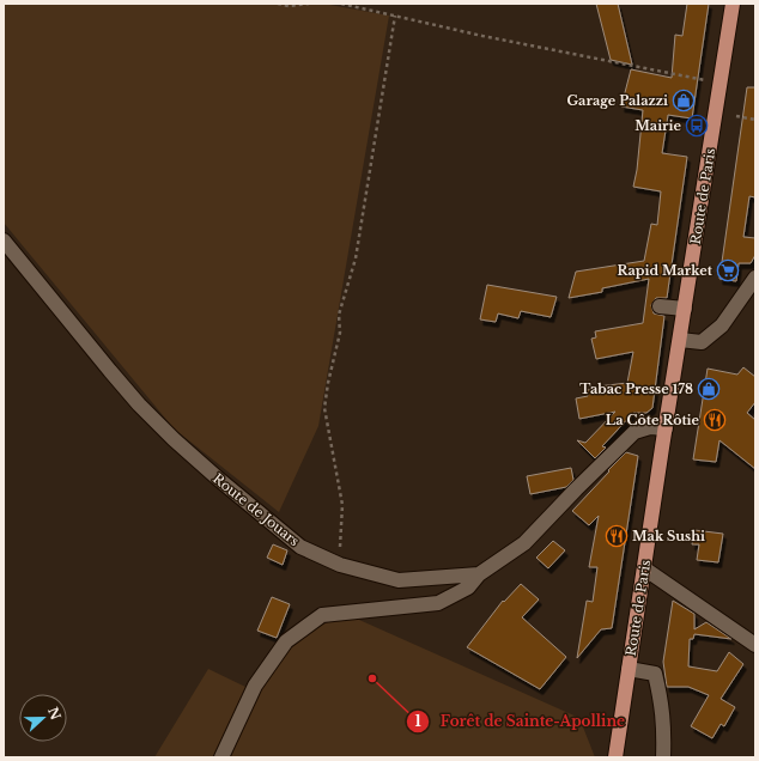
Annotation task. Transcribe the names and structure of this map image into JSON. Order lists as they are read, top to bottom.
{
  "streets": {
    "main road": ["Route de Paris"],
    "street": ["Route de Jouars"]
  },
  "places": {
    "shop": ["Garage Palazzi", "Tabac Presse 178"],
    "bus stop": ["Mairie"],
    "supermarket": ["Rapid Market"],
    "restaurant": ["La Côte Rôtie", "Mak Sushi"],
    "other": ["Forêt de Sainte-Apolline"]
  },
  "north": "right"
}
